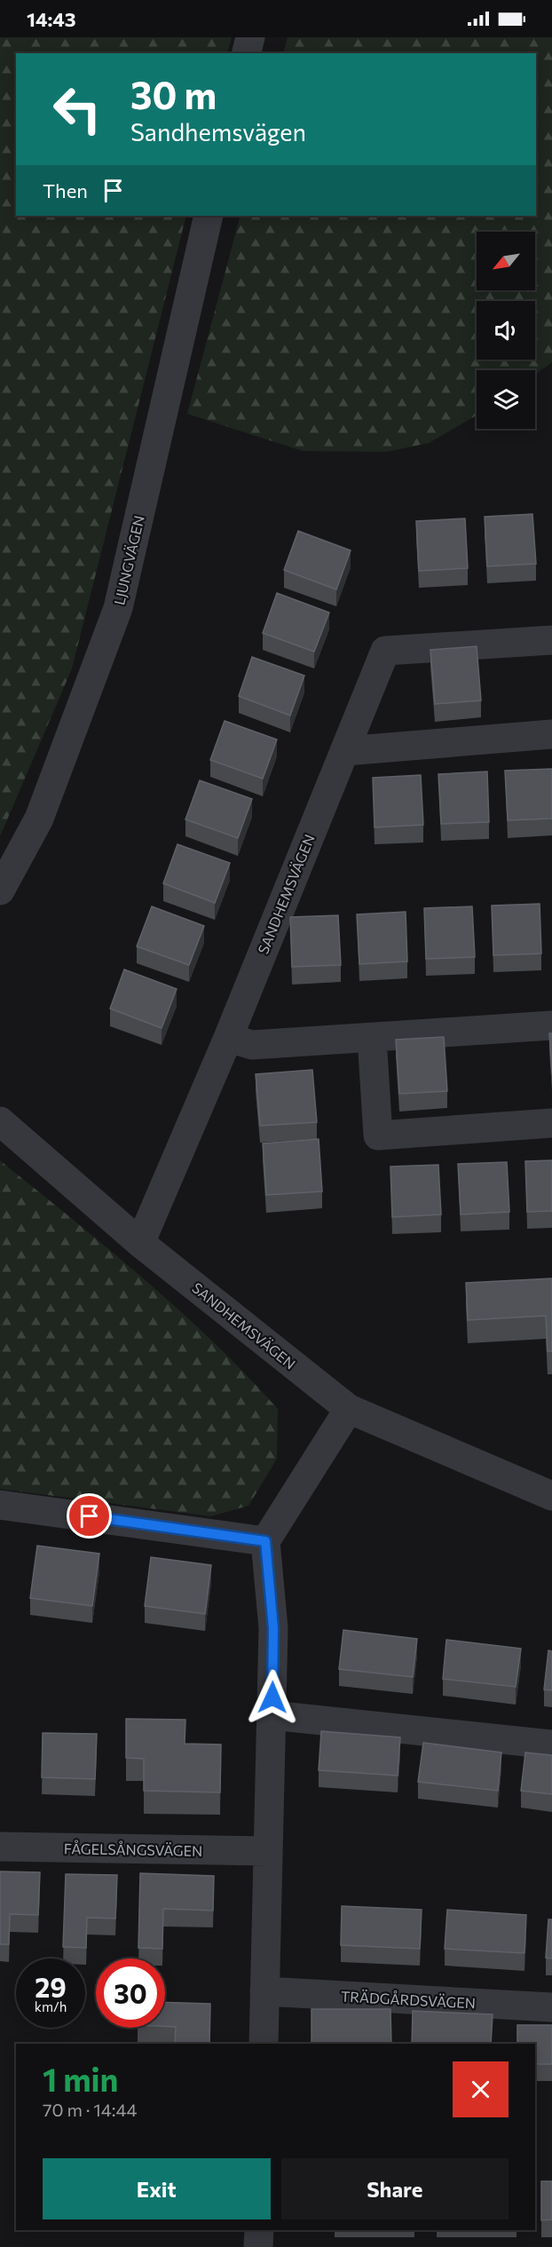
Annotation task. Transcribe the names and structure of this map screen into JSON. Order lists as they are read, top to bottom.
{
  "streets": {
    "street": [
      "LJUNGVÄGEN",
      "SANDHEMSVÄGEN",
      "FÅGELSÅNGSVÄGEN",
      "TRÄDGÅRDSVÄGEN"
    ]
  },
  "north": "bottom left",
  "page": {
    "status": "14:43",
    "turn": ["30 m", "Sandhemsvägen"],
    "then": "Then",
    "speed": "29 km/h",
    "limit": "30",
    "heading": ["1 min", "70 m · 14:44"],
    "buttons": ["Exit", "Share"]
  }
}
